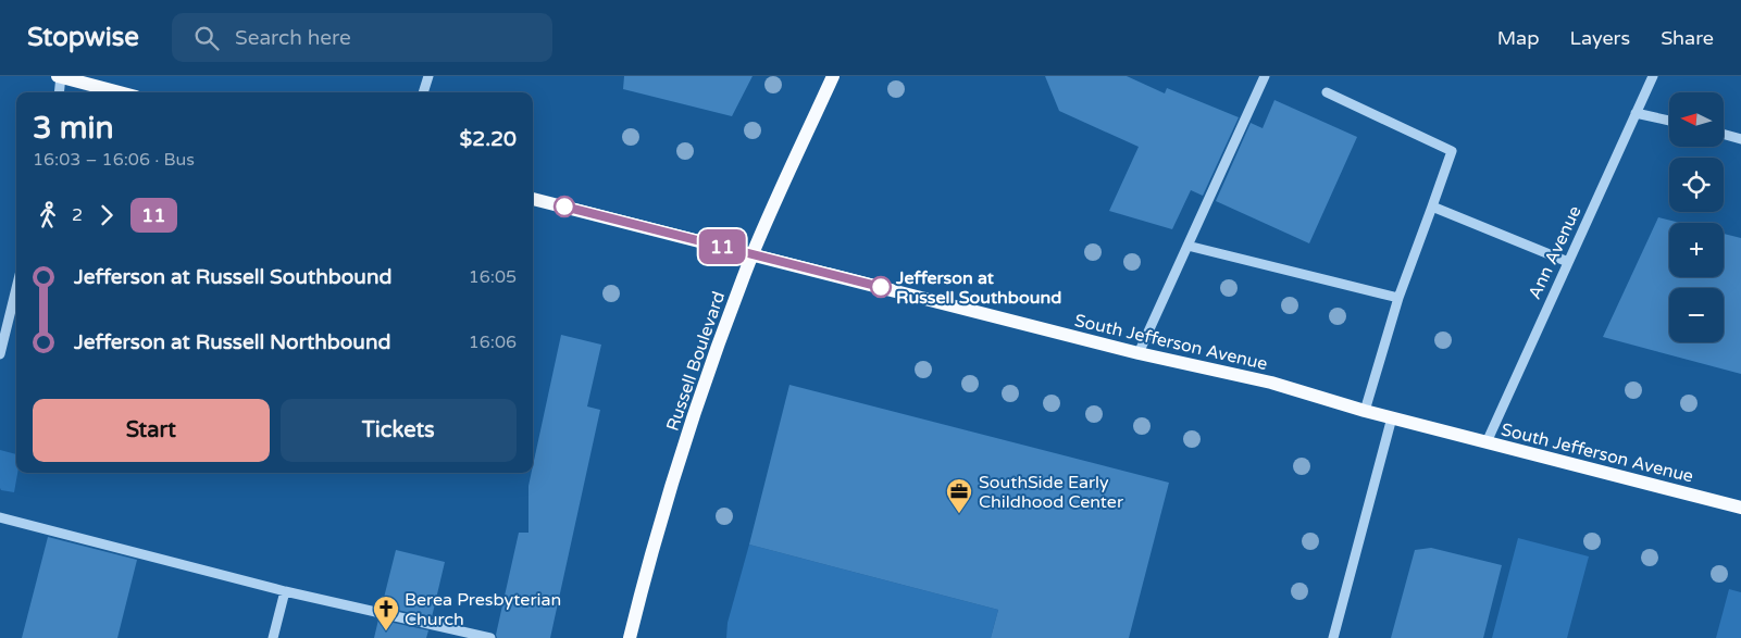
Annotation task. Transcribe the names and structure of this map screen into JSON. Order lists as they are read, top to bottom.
{
  "streets": {
    "main road": ["South Jefferson Avenue", "Russell Boulevard"],
    "street": ["Ann Avenue"]
  },
  "crossings": [
    ["Ann Avenue", "South Jefferson Avenue"],
    ["South Jefferson Avenue", "Russell Boulevard"]
  ],
  "places": {
    "other": ["Jefferson at Russell Southbound"],
    "office": ["SouthSide Early Childhood Center"],
    "church": ["Berea Presbyterian Church"]
  },
  "lines": ["bus line 11"],
  "north": "left",
  "page": {
    "header": "Stopwise",
    "search": "Search here",
    "nav": ["Map", "Layers", "Share"],
    "on_map": "11",
    "map_buttons": ["+", "−"],
    "heading": ["3 min", "16:03 – 16:06 · Bus", "$2.20"],
    "legs": ["2", "11"],
    "list": [
      {
        "name": "Jefferson at Russell Southbound",
        "value": "16:05"
      },
      {
        "name": "Jefferson at Russell Northbound",
        "value": "16:06"
      }
    ],
    "buttons": ["Start", "Tickets"]
  }
}
